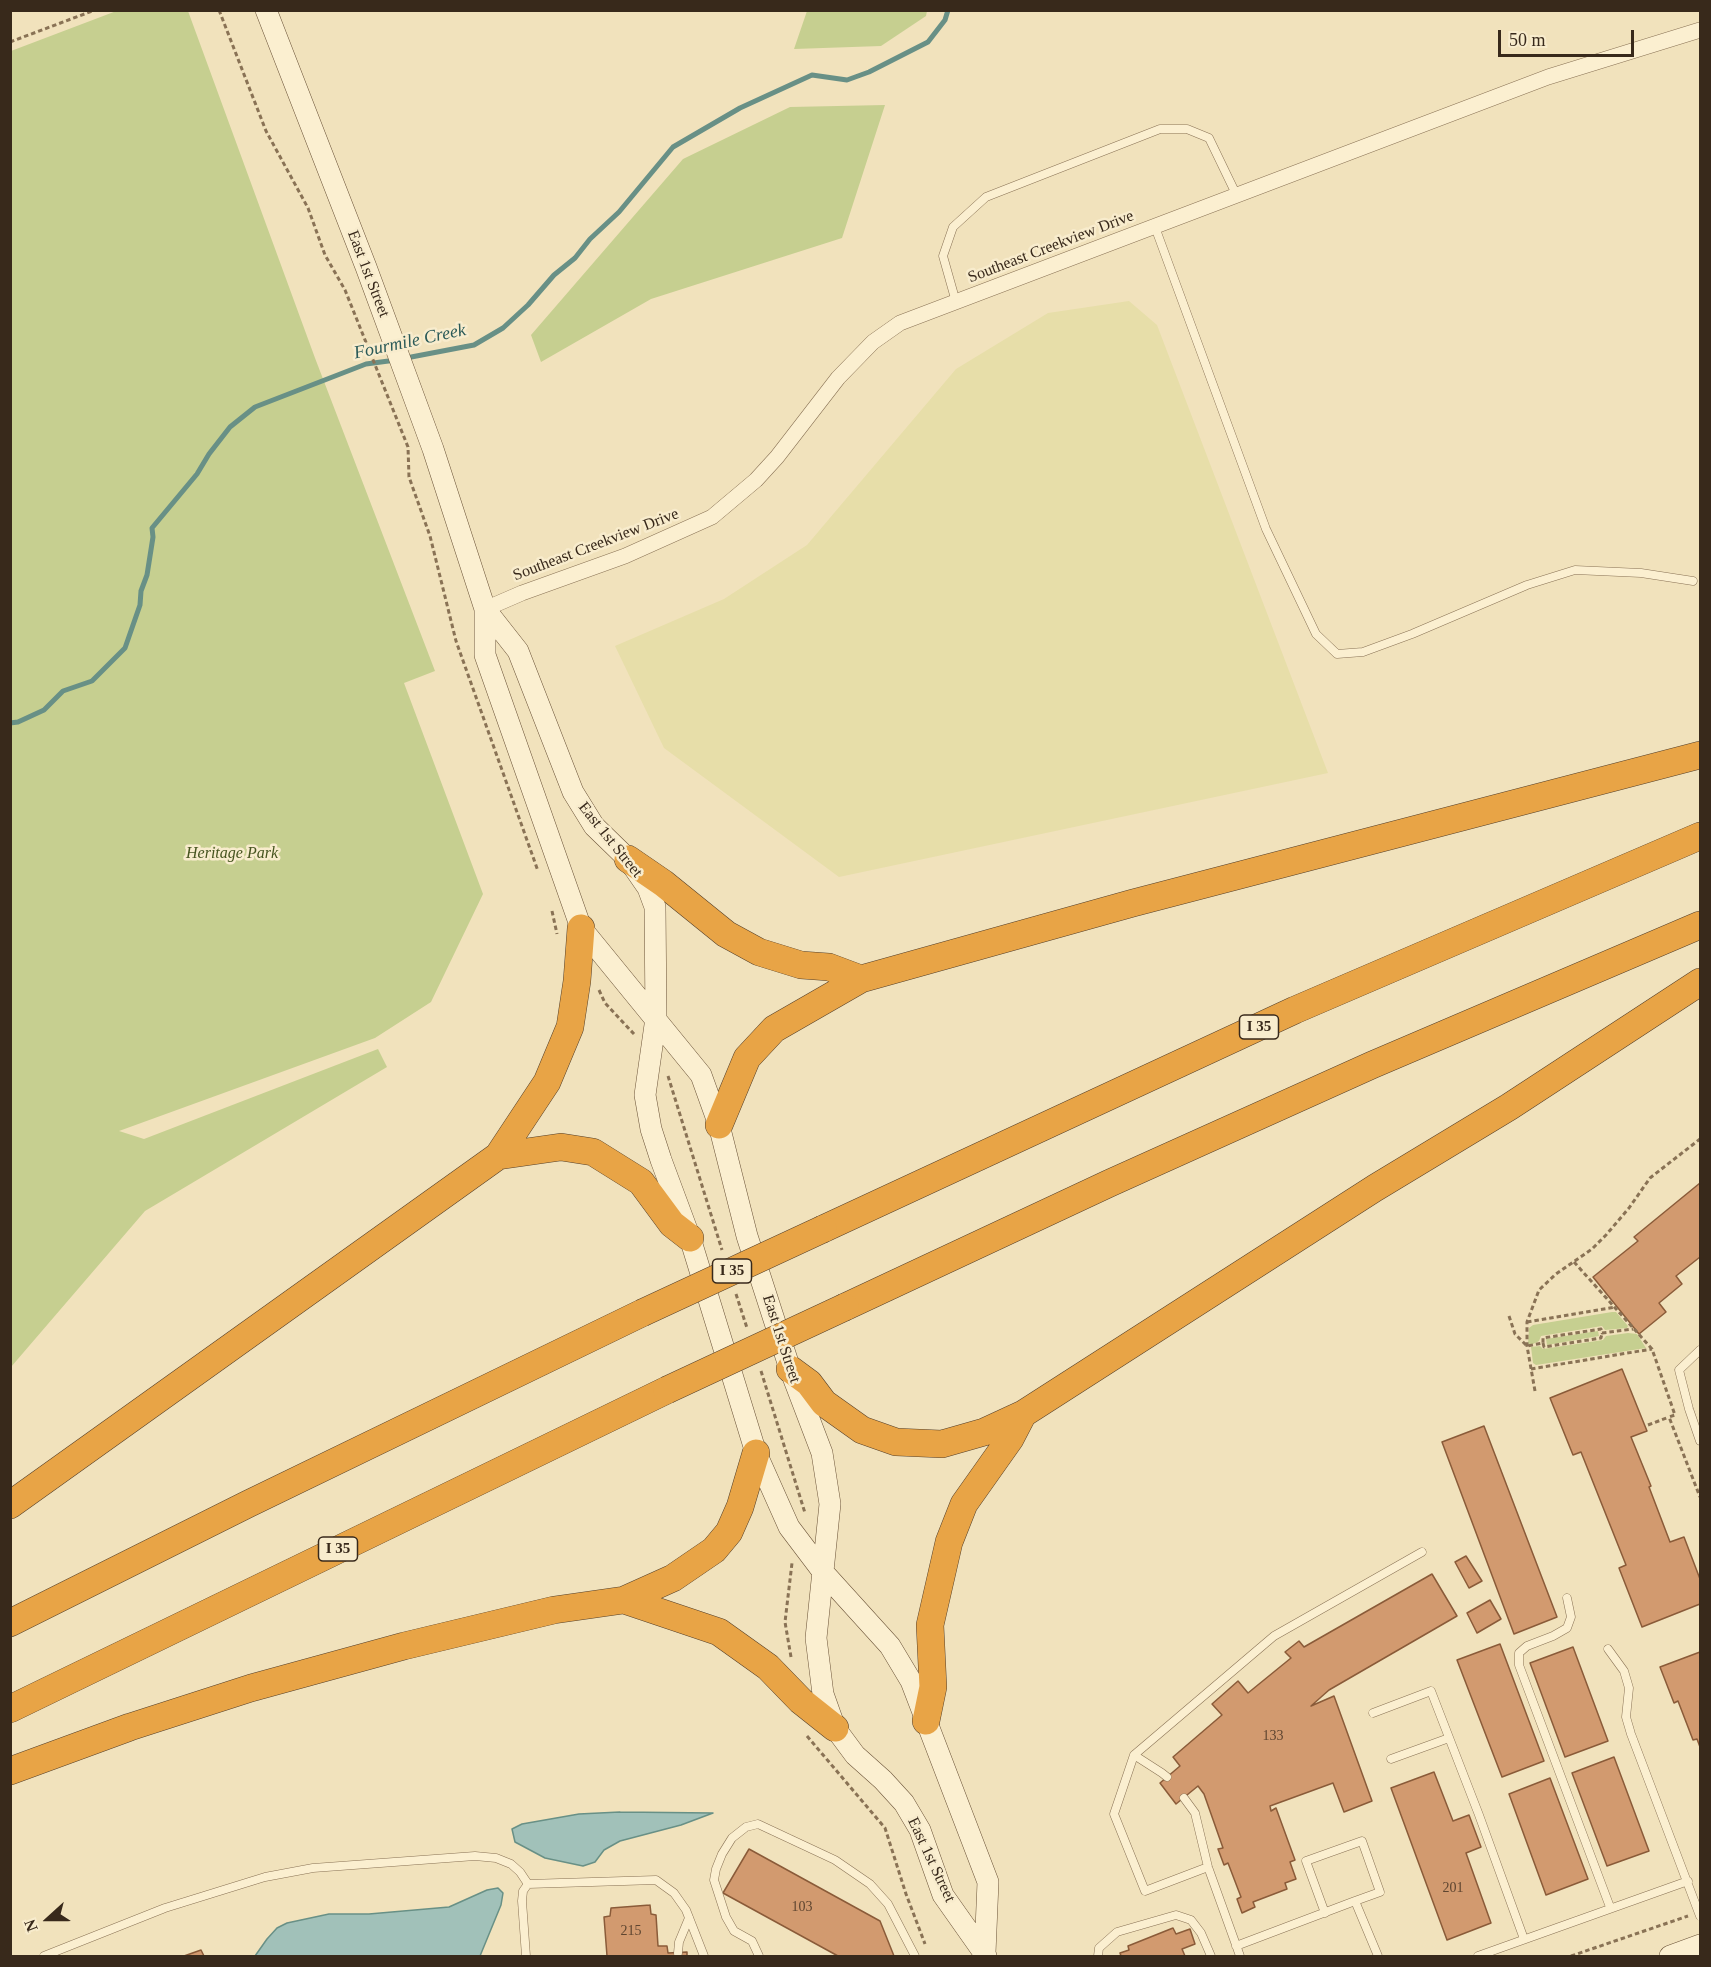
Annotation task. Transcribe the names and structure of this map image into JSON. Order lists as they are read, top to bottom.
{
  "streets": {
    "highway": ["I 35"],
    "main road": ["East 1st Street"],
    "street": ["Southeast Creekview Drive"]
  },
  "crossings": [
    ["Southeast Creekview Drive", "East 1st Street"]
  ],
  "water": ["Fourmile Creek"],
  "parks": ["Heritage Park"],
  "house_numbers": [
    "133",
    "201",
    "103",
    "215"
  ],
  "scale_bar": "50 m",
  "north": "left"
}
